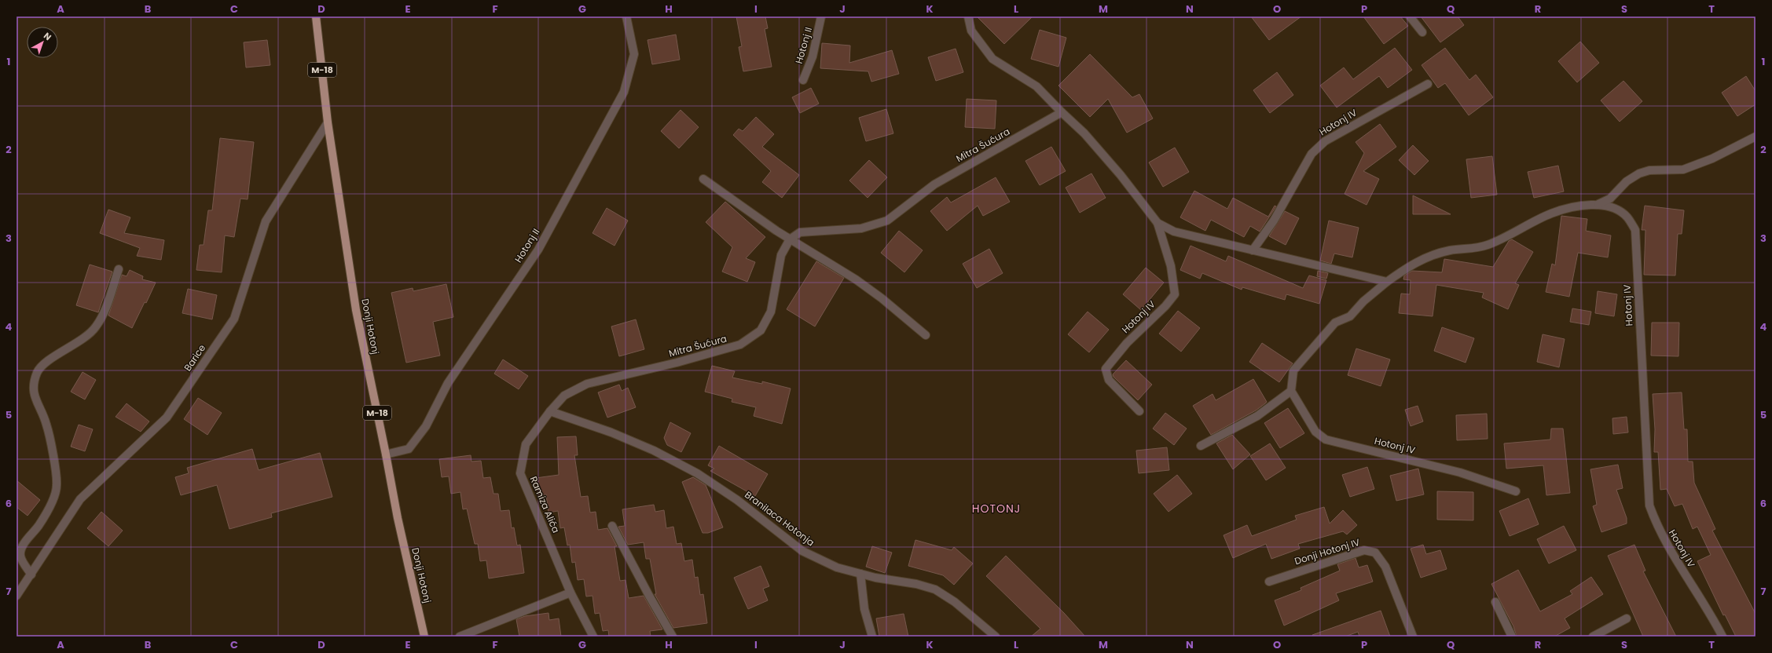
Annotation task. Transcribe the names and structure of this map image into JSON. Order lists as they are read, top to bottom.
{
  "streets": {
    "main road": ["M-18", "Donji Hotonj"],
    "street": [
      "Hotonj II",
      "Hotonj IV",
      "Mitra Šućura",
      "Barice",
      "Ramiza Alića",
      "Branilaca Hotonja",
      "Donji Hotonj IV"
    ]
  },
  "crossings": [
    ["Hotonj II", "Donji Hotonj"],
    ["Hotonj IV", "Mitra Šućura"],
    ["Mitra Šućura", "Ramiza Alića"],
    ["Mitra Šućura", "Branilaca Hotonja"],
    ["Donji Hotonj", "Barice"],
    ["Ramiza Alića", "Branilaca Hotonja"]
  ],
  "districts": ["HOTONJ"],
  "north": "top right",
  "grid": {
    "columns": [
      "A",
      "B",
      "C",
      "D",
      "E",
      "F",
      "G",
      "H",
      "I",
      "J",
      "K",
      "L",
      "M",
      "N",
      "O",
      "P",
      "Q",
      "R",
      "S",
      "T"
    ],
    "rows": [
      "1",
      "2",
      "3",
      "4",
      "5",
      "6",
      "7"
    ]
  }
}
